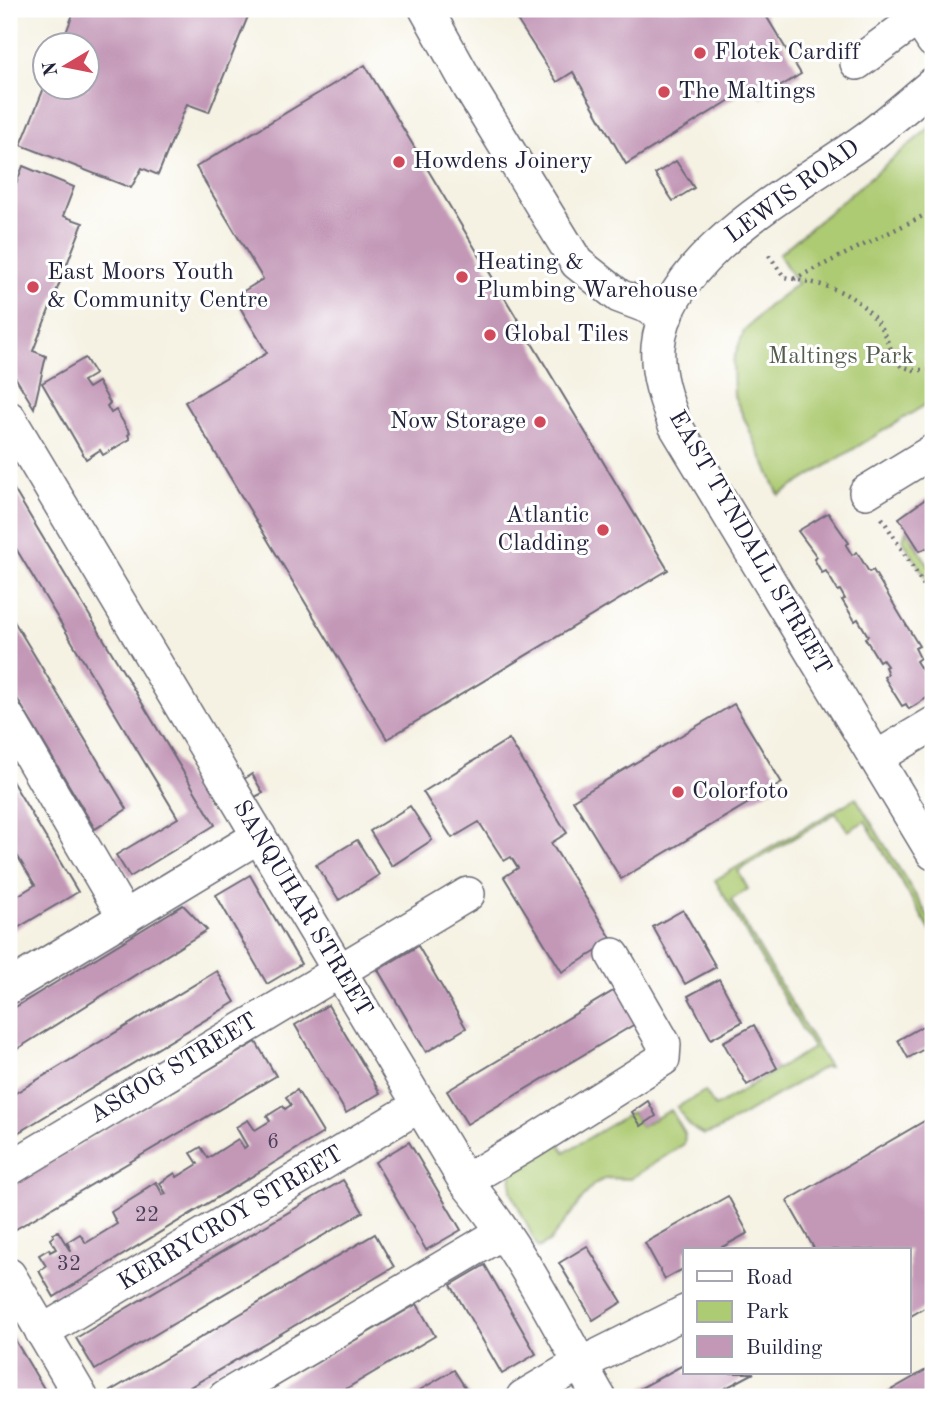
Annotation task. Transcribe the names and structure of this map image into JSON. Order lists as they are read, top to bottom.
{
  "streets": {
    "street": [
      "LEWIS ROAD",
      "EAST TYNDALL STREET",
      "SANQUHAR STREET",
      "ASGOG STREET",
      "KERRYCROY STREET"
    ]
  },
  "crossings": [
    ["LEWIS ROAD", "EAST TYNDALL STREET"],
    ["SANQUHAR STREET", "ASGOG STREET"],
    ["SANQUHAR STREET", "KERRYCROY STREET"]
  ],
  "parks": ["Maltings Park"],
  "places": [
    "Flotek Cardiff",
    "The Maltings",
    "Howdens Joinery",
    "Heating & Plumbing Warehouse",
    "East Moors Youth & Community Centre",
    "Global Tiles",
    "Now Storage",
    "Atlantic Cladding",
    "Colorfoto"
  ],
  "house_numbers": ["6", "22", "32"],
  "legend": ["Road", "Park", "Building"],
  "north": "left"
}
